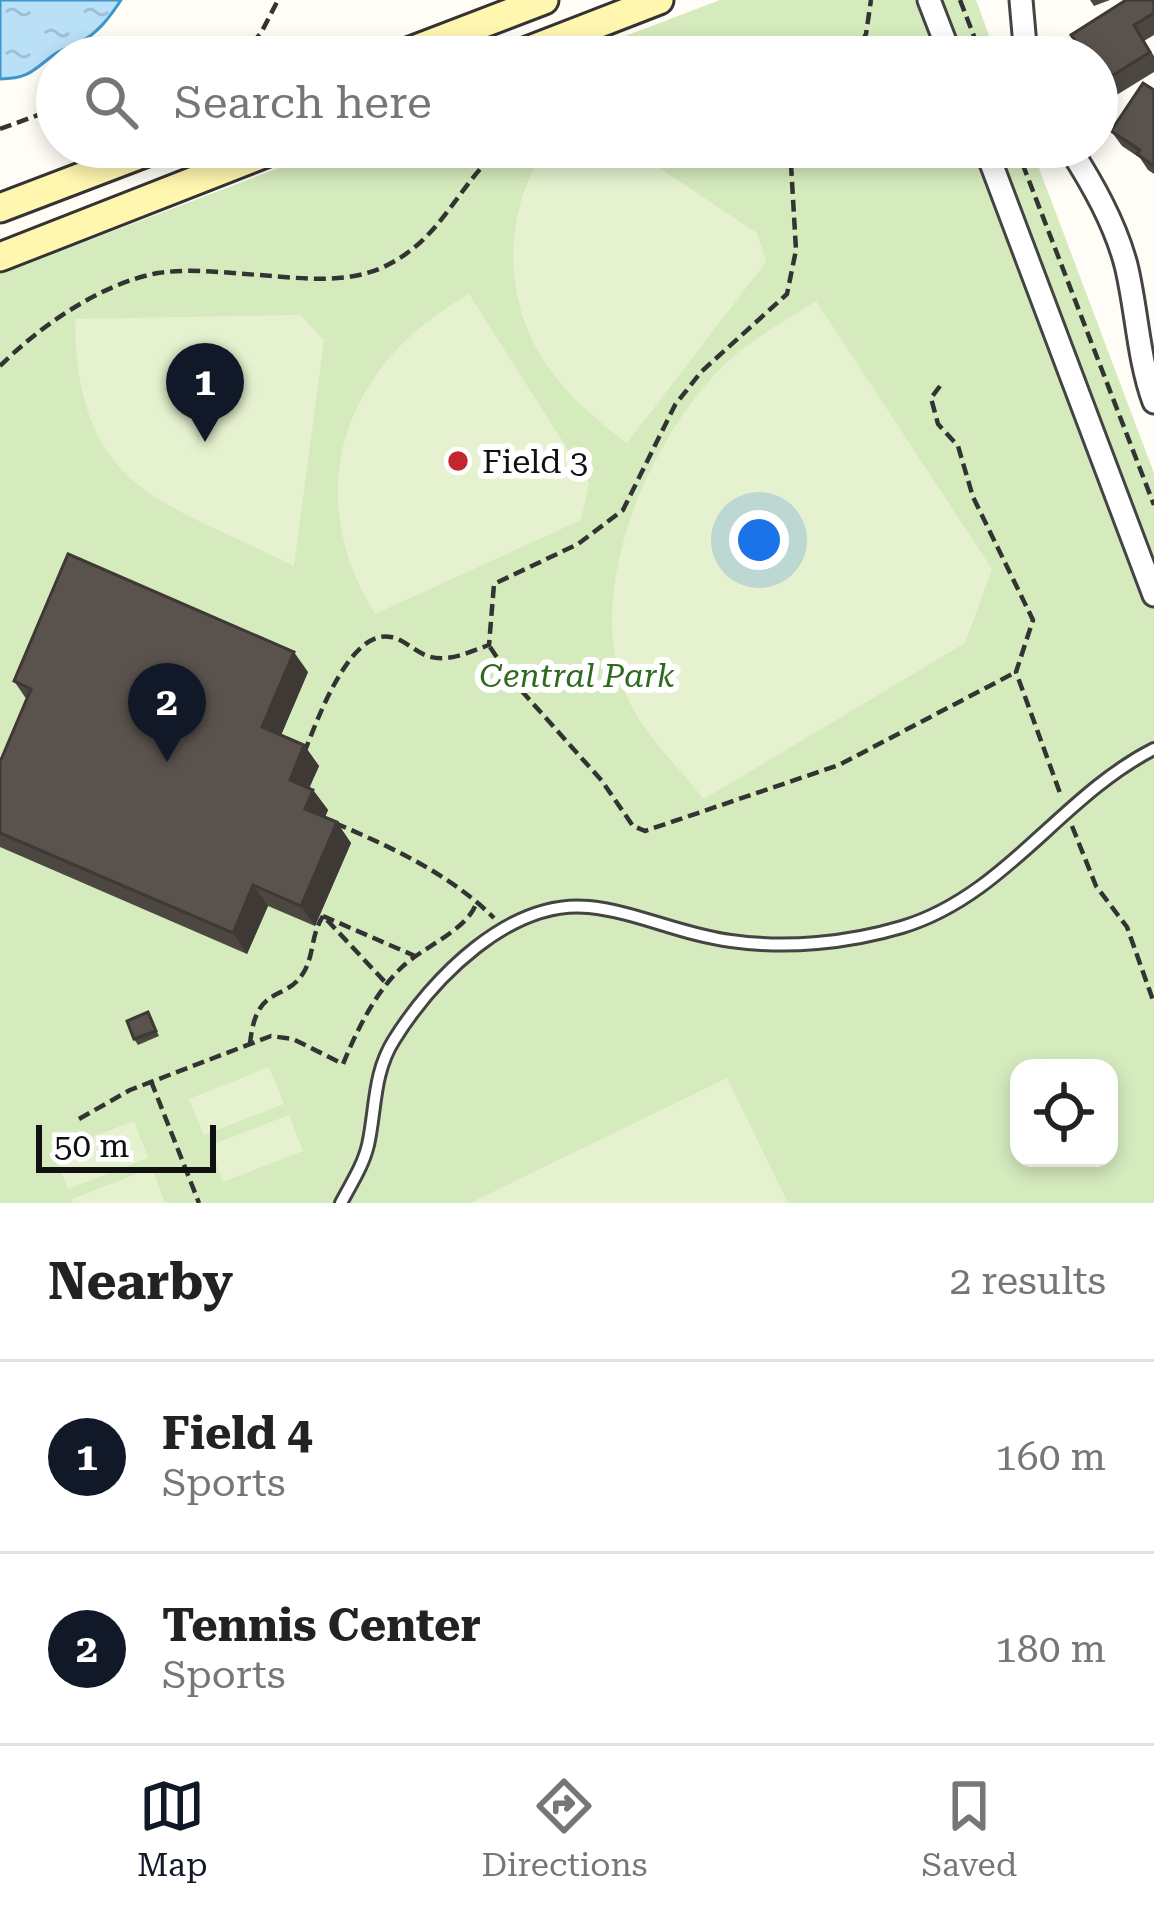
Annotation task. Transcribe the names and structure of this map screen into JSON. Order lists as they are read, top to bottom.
{
  "parks": ["Central Park"],
  "places": ["Field 3"],
  "scale_bar": "50 m",
  "page": {
    "search": "Search here",
    "pins": ["1", "2"],
    "scale": "50 m",
    "heading": ["Nearby", "2 results"],
    "list": [
      {
        "mark": "1",
        "name": "Field 4",
        "note": "Sports",
        "value": "160 m"
      },
      {
        "mark": "2",
        "name": "Tennis Center",
        "note": "Sports",
        "value": "180 m"
      }
    ],
    "nav": ["Map", "Directions", "Saved"]
  }
}
